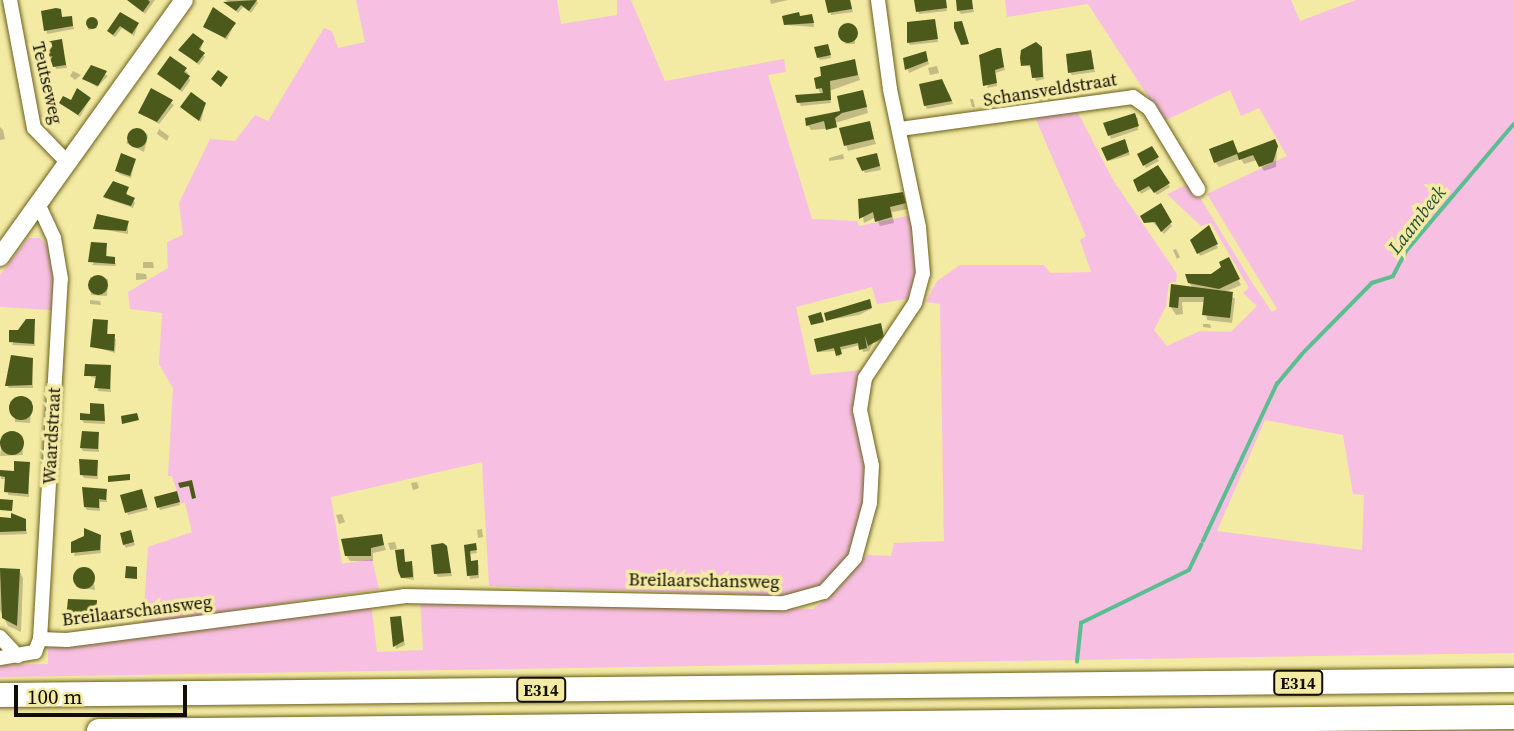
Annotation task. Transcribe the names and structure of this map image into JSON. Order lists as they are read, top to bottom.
{
  "streets": {
    "highway": ["E314"],
    "street": [
      "Teutseweg",
      "Schansveldstraat",
      "Waardstraat",
      "Breilaarschansweg"
    ]
  },
  "crossings": [
    ["Schansveldstraat", "Breilaarschansweg"],
    ["Waardstraat", "Breilaarschansweg"]
  ],
  "water": ["Laambeek"],
  "scale_bar": "100 m"
}
